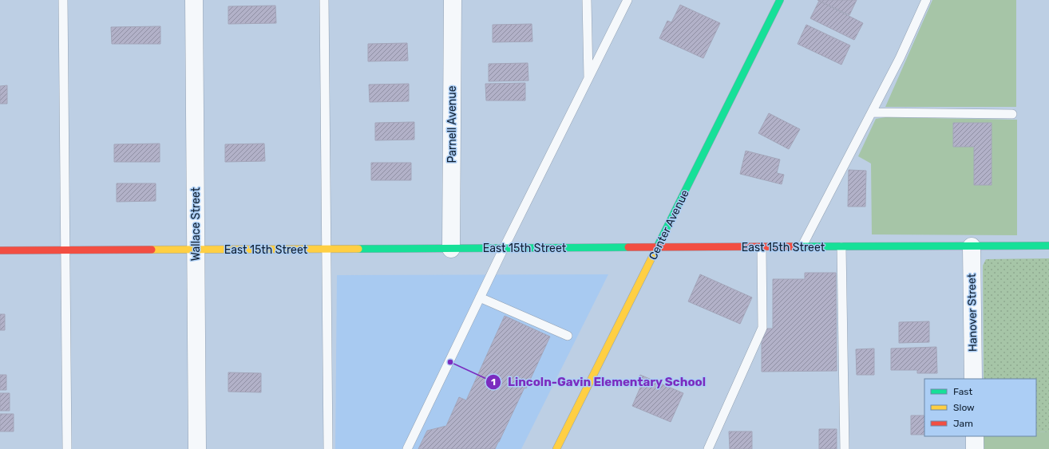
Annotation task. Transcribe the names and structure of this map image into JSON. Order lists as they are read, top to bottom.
{
  "streets": {
    "street": [
      "Parnell Avenue",
      "Wallace Street",
      "Center Avenue",
      "East 15th Street",
      "Hanover Street"
    ]
  },
  "crossings": [
    ["Parnell Avenue", "East 15th Street"],
    ["Wallace Street", "East 15th Street"],
    ["Center Avenue", "East 15th Street"],
    ["East 15th Street", "Hanover Street"]
  ],
  "places": ["Lincoln-Gavin Elementary School"],
  "legend": ["Fast", "Slow", "Jam"]
}
